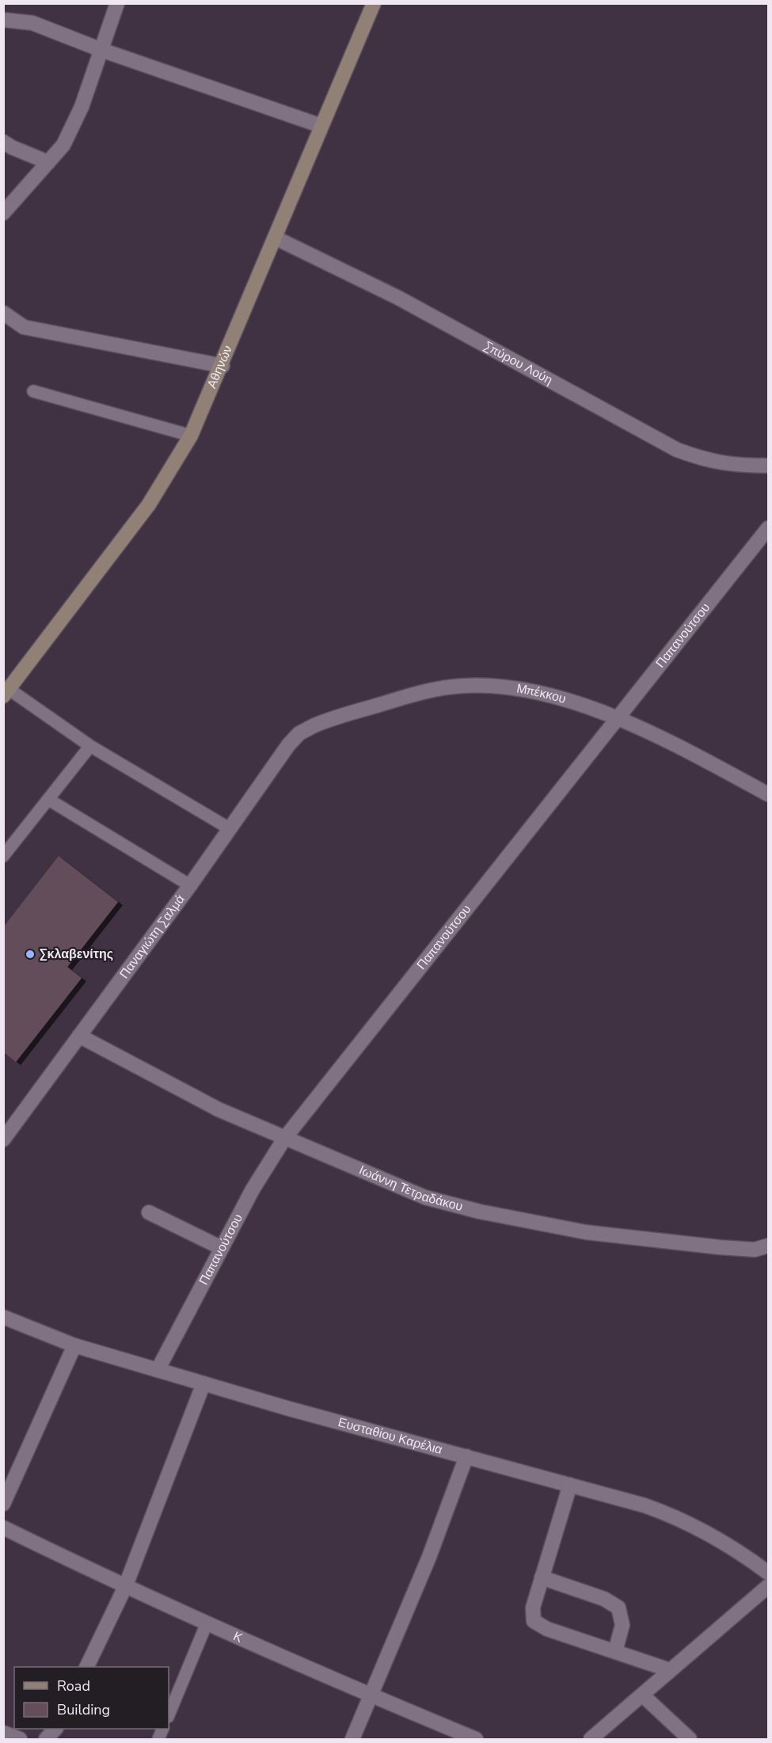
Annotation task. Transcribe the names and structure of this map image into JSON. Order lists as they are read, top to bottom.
{
  "streets": {
    "main road": ["Αθηνών"],
    "street": [
      "Σπύρου Λούη",
      "Παπανούτσου",
      "Μπέκκου",
      "Παναγιώτη Σαλμά",
      "Ιωάννη Τετραδάκου",
      "Ευσταθίου Καρέλια",
      "Κ"
    ]
  },
  "crossings": [
    ["Σπύρου Λούη", "Αθηνών"],
    ["Παπανούτσου", "Μπέκκου"],
    ["Παπανούτσου", "Ιωάννη Τετραδάκου"],
    ["Παπανούτσου", "Ευσταθίου Καρέλια"],
    ["Μπέκκου", "Παναγιώτη Σαλμά"],
    ["Παναγιώτη Σαλμά", "Ιωάννη Τετραδάκου"]
  ],
  "places": ["Σκλαβενίτης"],
  "legend": ["Road", "Building"]
}
